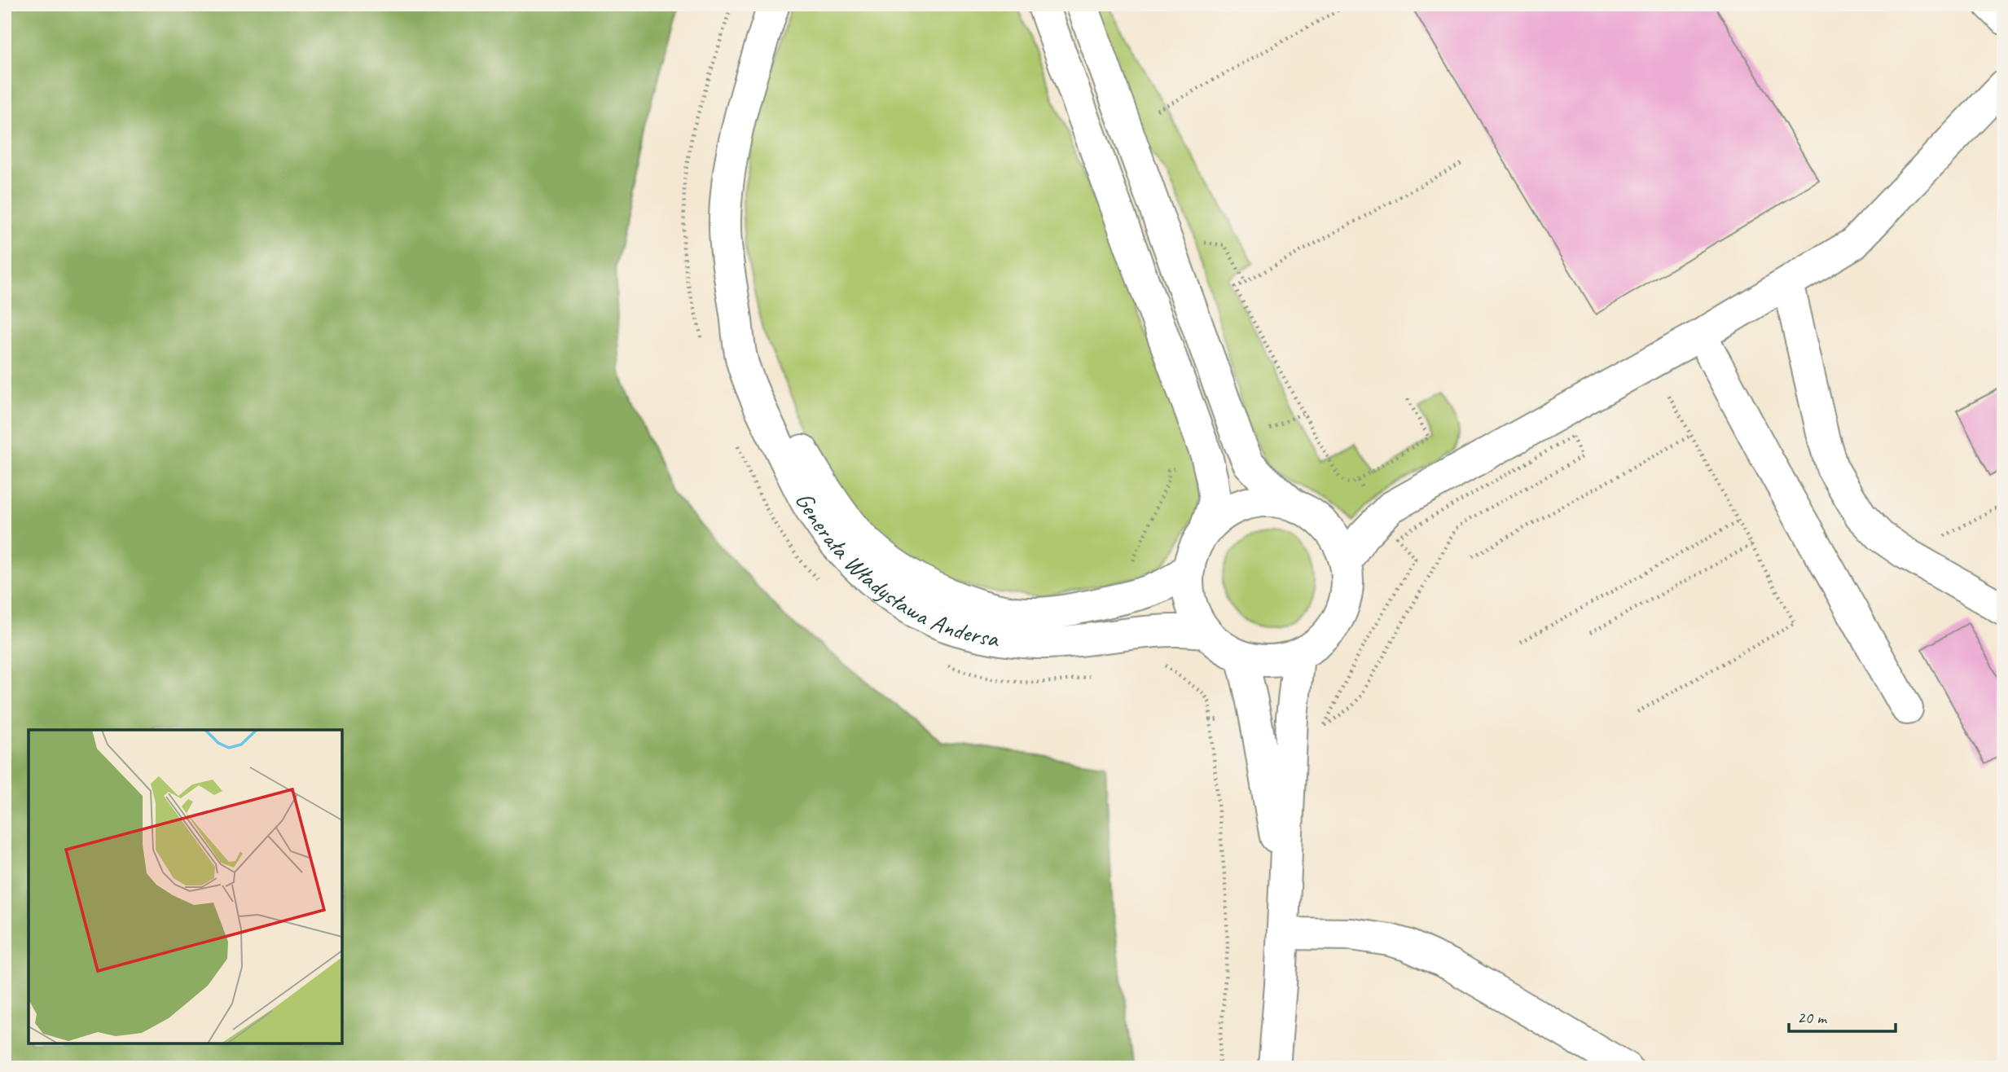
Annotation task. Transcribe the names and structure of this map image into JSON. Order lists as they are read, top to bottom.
{
  "streets": {
    "street": ["Generała Władysława Andersa"]
  },
  "scale_bar": "20 m"
}
